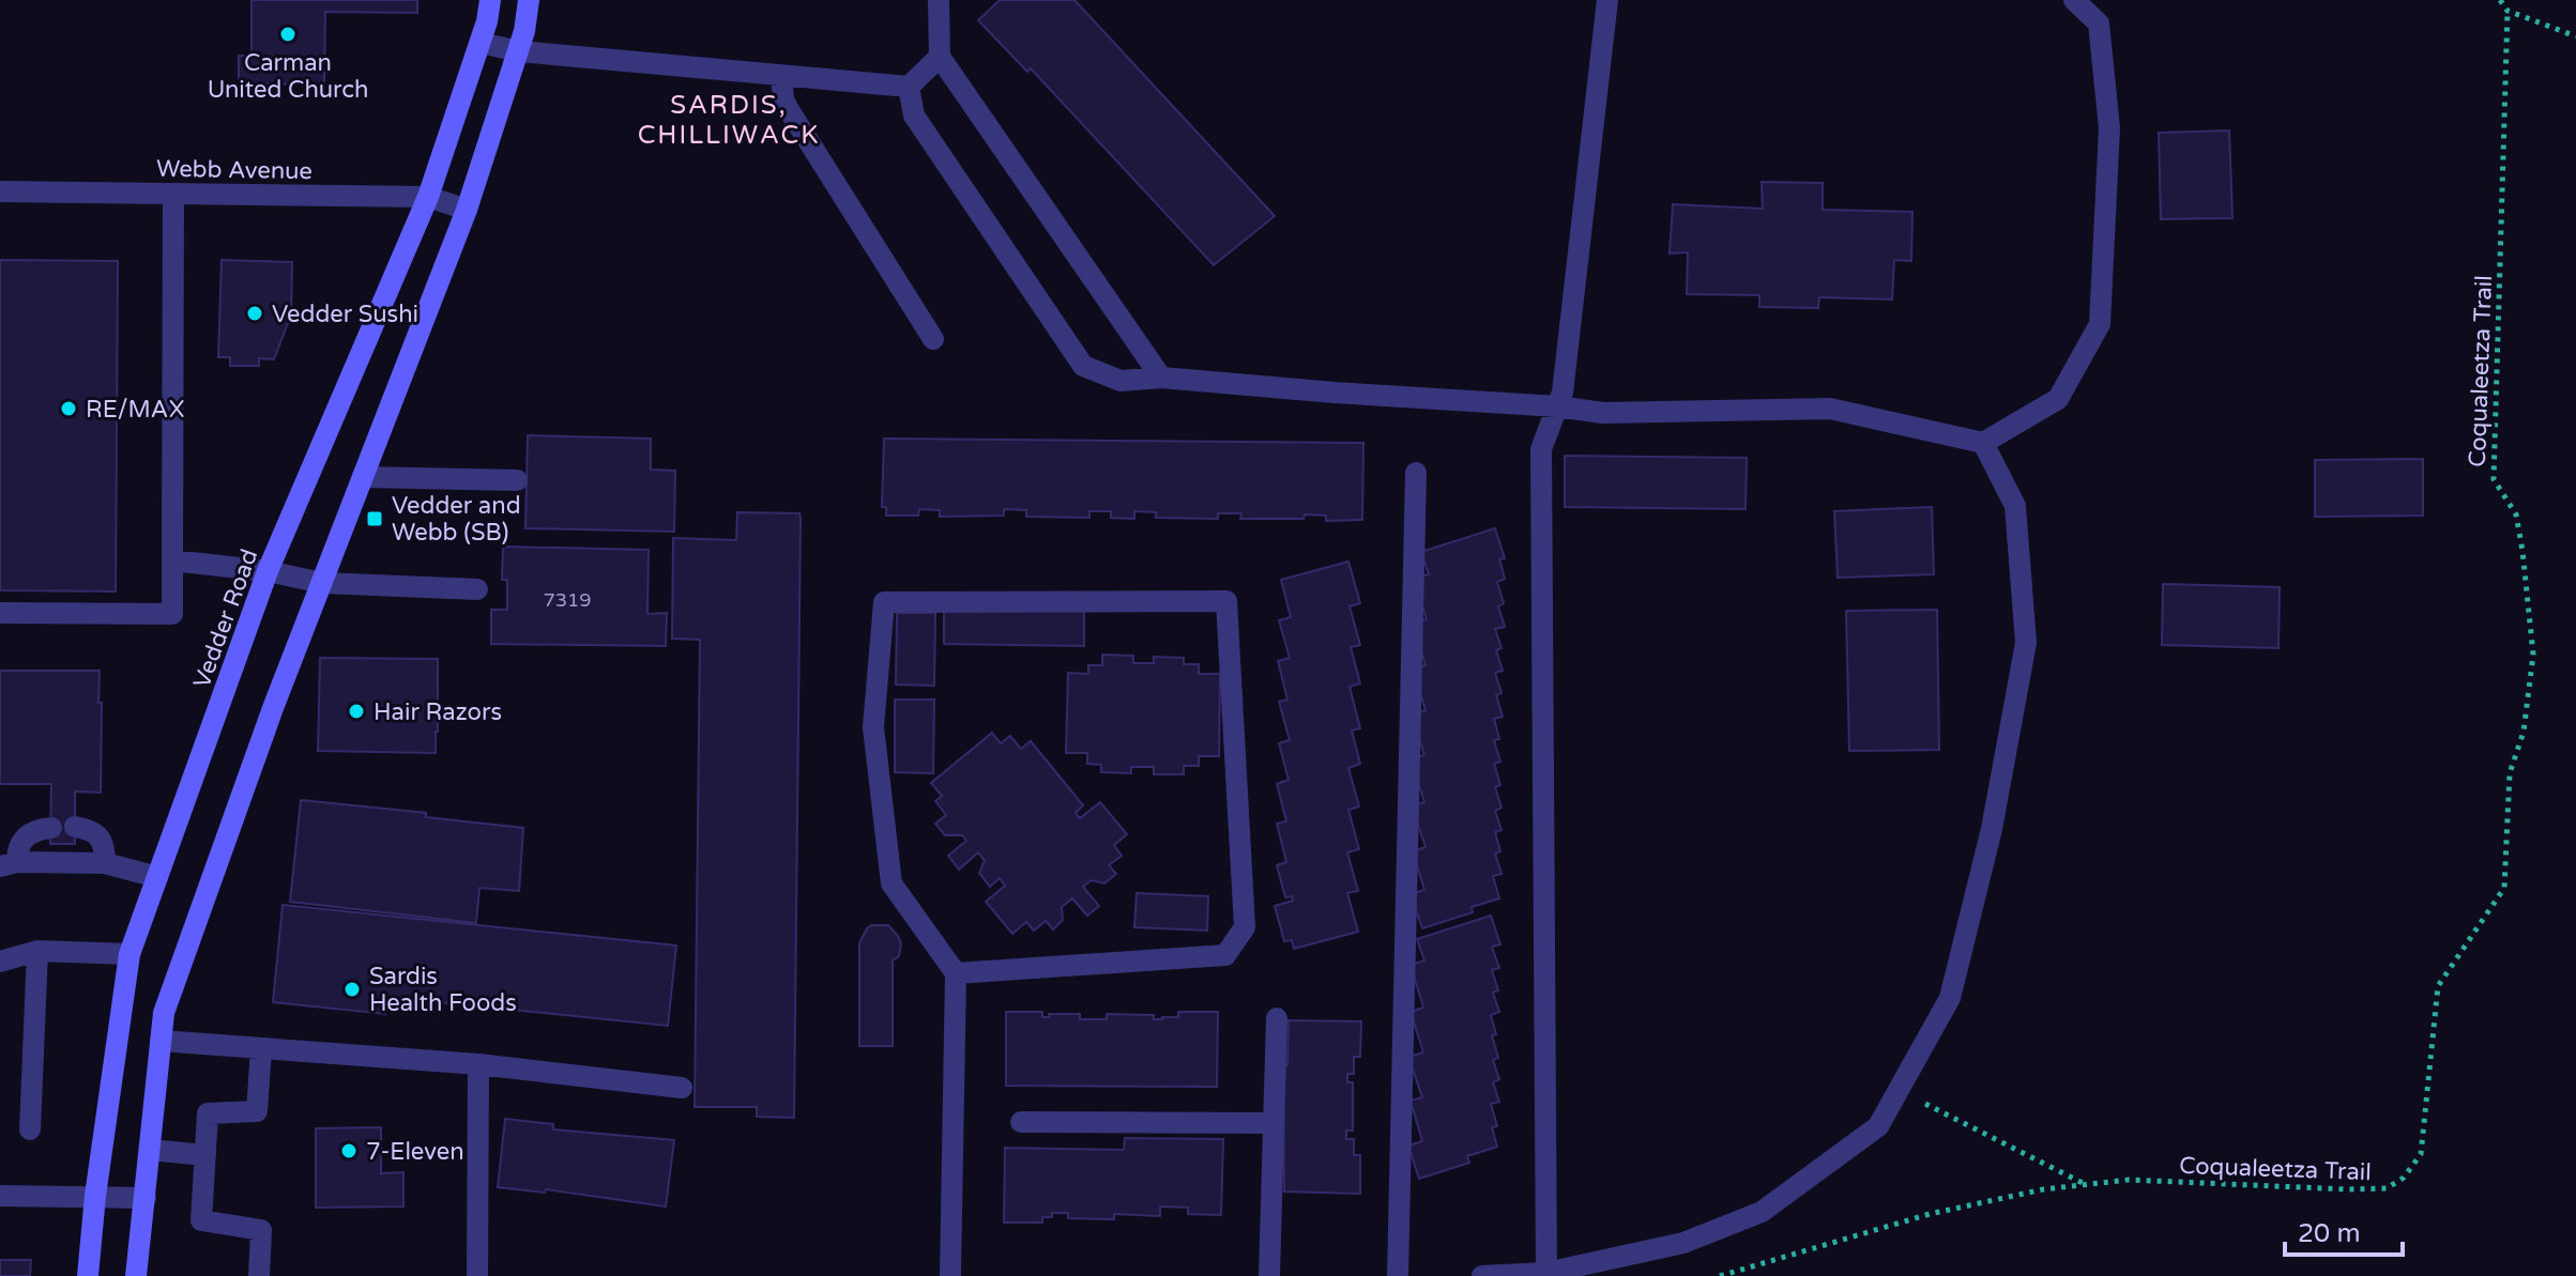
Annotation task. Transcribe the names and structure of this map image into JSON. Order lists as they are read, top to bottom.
{
  "streets": {
    "main road": ["Vedder Road"],
    "street": ["Webb Avenue"],
    "path": ["Coqualeetza Trail"]
  },
  "crossings": [
    ["Webb Avenue", "Vedder Road"]
  ],
  "districts": ["SARDIS, CHILLIWACK"],
  "places": {
    "other": [
      "Carman United Church",
      "Vedder Sushi",
      "RE/MAX",
      "Hair Razors",
      "Sardis Health Foods",
      "7-Eleven"
    ],
    "transit": ["Vedder and Webb (SB)"]
  },
  "house_numbers": ["7319"],
  "scale_bar": "20 m"
}
